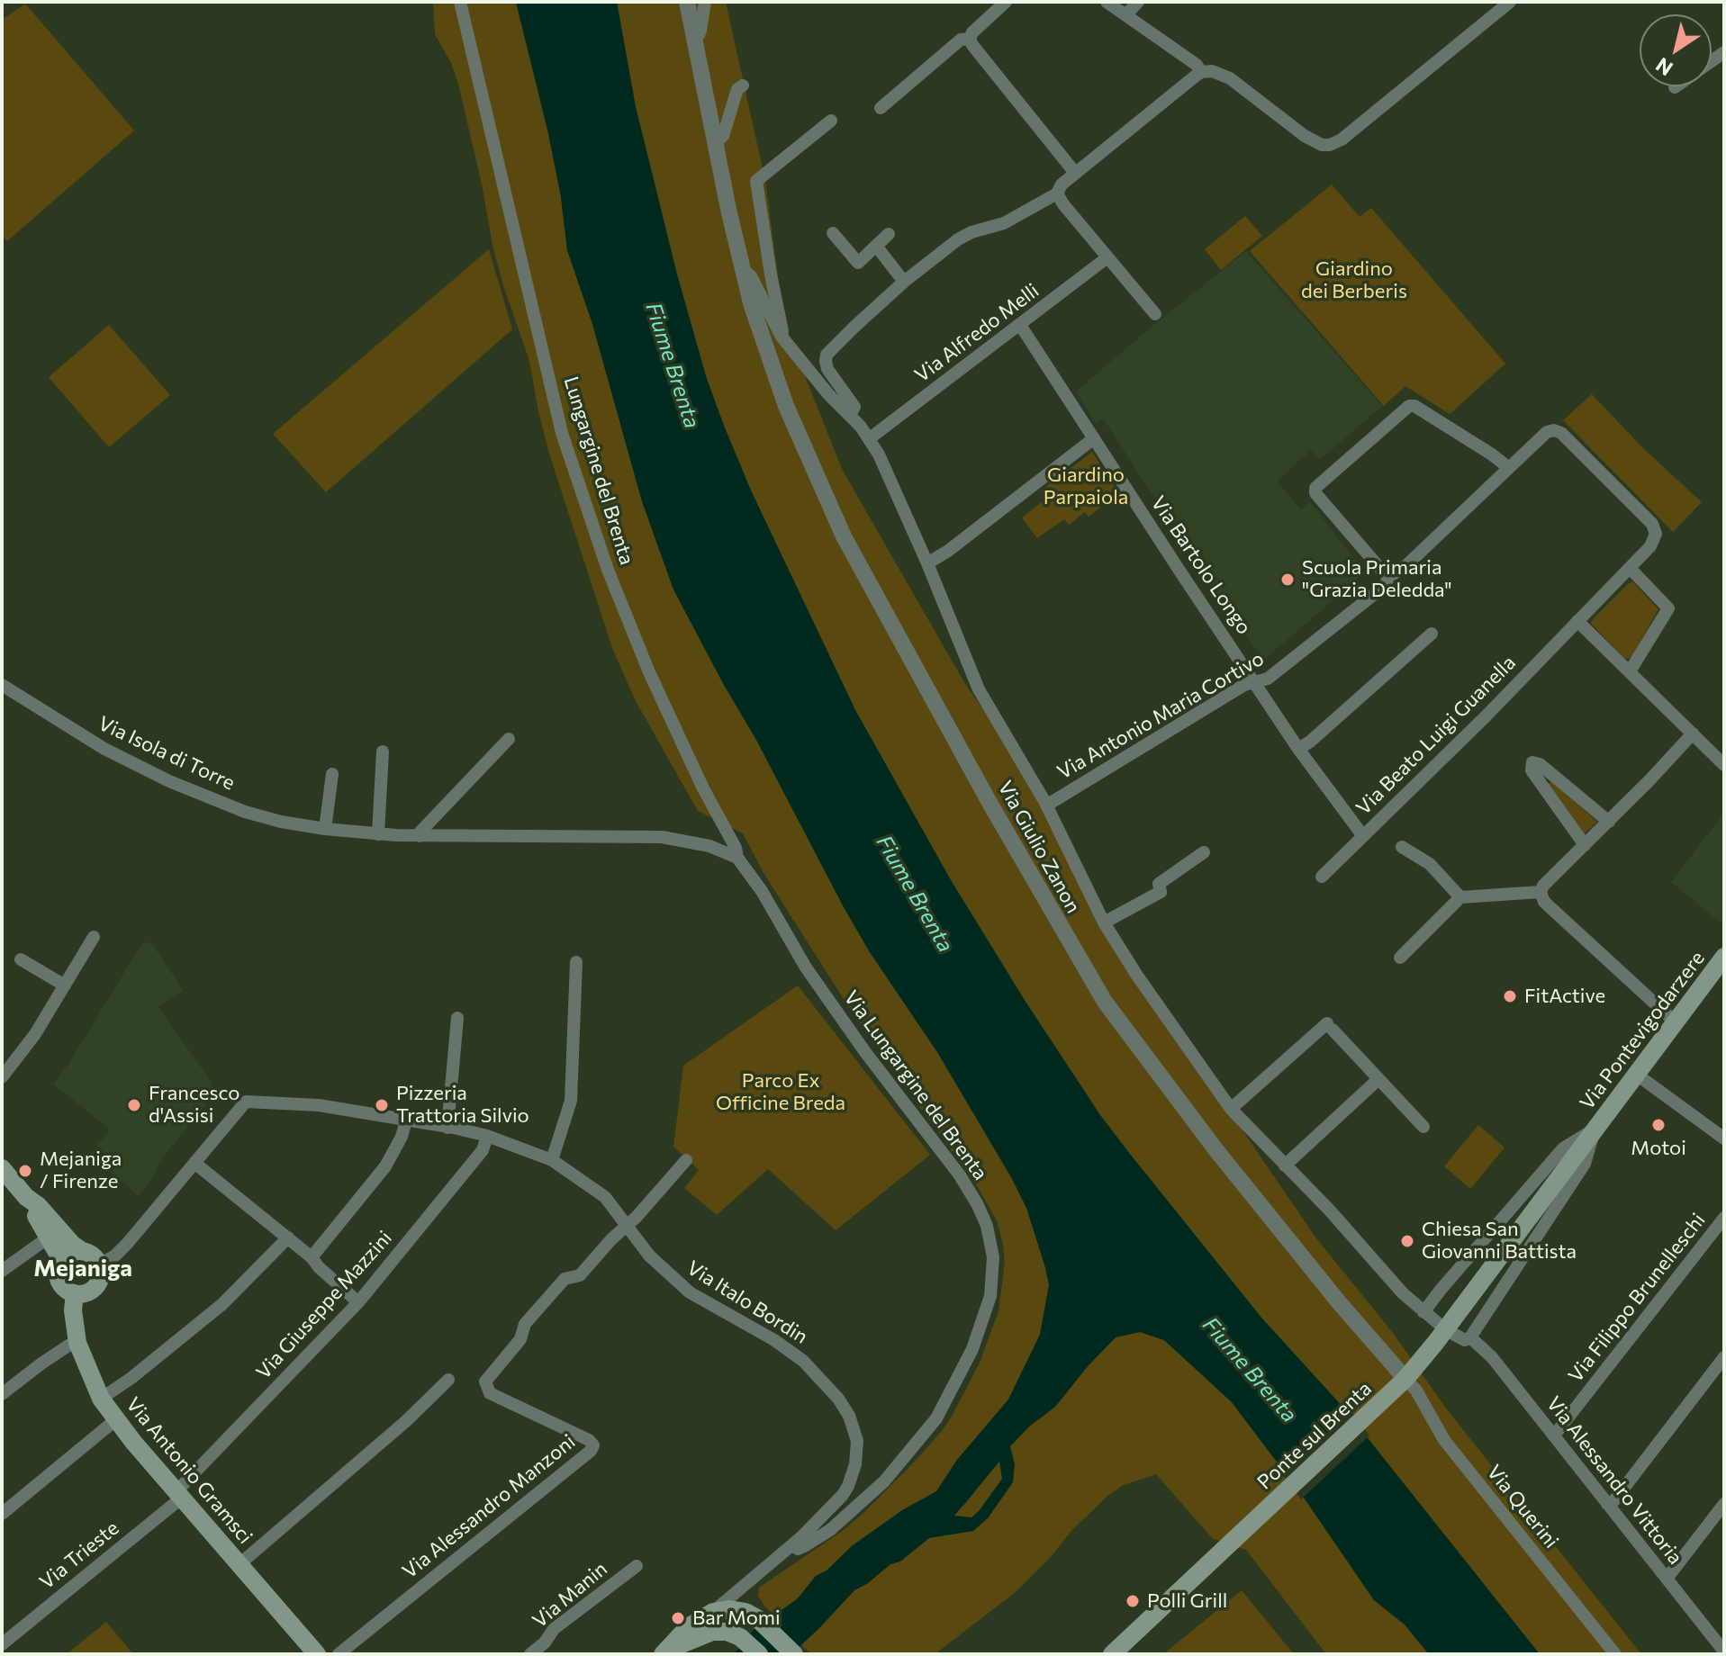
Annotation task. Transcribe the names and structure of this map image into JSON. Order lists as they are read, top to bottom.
{
  "streets": {
    "main road": ["Via Pontevigodarzere", "Ponte sul Brenta", "Via Antonio Gramsci"],
    "street": [
      "Via Alfredo Melli",
      "Lungargine del Brenta",
      "Via Bartolo Longo",
      "Via Antonio Maria Cortivo",
      "Via Beato Luigi Guanella",
      "Via Isola di Torre",
      "Via Giulio Zanon",
      "Via Lungargine del Brenta",
      "Via Filippo Brunelleschi",
      "Via Italo Bordin",
      "Via Giuseppe Mazzini",
      "Via Alessandro Vittoria",
      "Via Alessandro Manzoni",
      "Via Querini",
      "Via Trieste",
      "Via Manin"
    ]
  },
  "crossings": [
    ["Via Alfredo Melli", "Via Bartolo Longo"],
    ["Via Alfredo Melli", "Via Giulio Zanon"],
    ["Lungargine del Brenta", "Via Isola di Torre"],
    ["Lungargine del Brenta", "Via Lungargine del Brenta"],
    ["Via Bartolo Longo", "Via Antonio Maria Cortivo"],
    ["Via Bartolo Longo", "Via Beato Luigi Guanella"],
    ["Via Antonio Maria Cortivo", "Via Beato Luigi Guanella"],
    ["Via Antonio Maria Cortivo", "Via Giulio Zanon"],
    ["Via Giulio Zanon", "Via Pontevigodarzere"],
    ["Via Giulio Zanon", "Ponte sul Brenta"],
    ["Via Giulio Zanon", "Via Querini"],
    ["Via Pontevigodarzere", "Ponte sul Brenta"],
    ["Via Pontevigodarzere", "Via Alessandro Vittoria"],
    ["Via Pontevigodarzere", "Via Querini"],
    ["Via Lungargine del Brenta", "Via Italo Bordin"],
    ["Via Filippo Brunelleschi", "Via Alessandro Vittoria"],
    ["Via Italo Bordin", "Via Giuseppe Mazzini"],
    ["Via Italo Bordin", "Via Antonio Gramsci"],
    ["Via Italo Bordin", "Via Alessandro Manzoni"],
    ["Via Giuseppe Mazzini", "Via Antonio Gramsci"],
    ["Via Giuseppe Mazzini", "Via Trieste"],
    ["Ponte sul Brenta", "Via Querini"],
    ["Via Antonio Gramsci", "Via Trieste"]
  ],
  "districts": ["Mejaniga"],
  "water": ["Fiume Brenta"],
  "parks": ["Giardino dei Berberis", "Giardino Parpaiola", "Parco Ex Officine Breda"],
  "places": [
    "Scuola Primaria \"Grazia Deledda\"",
    "FitActive",
    "Francesco d'Assisi",
    "Pizzeria Trattoria Silvio",
    "Motoi",
    "Mejaniga / Firenze",
    "Chiesa San Giovanni Battista",
    "Polli Grill",
    "Bar Momi"
  ],
  "north": "bottom left"
}
